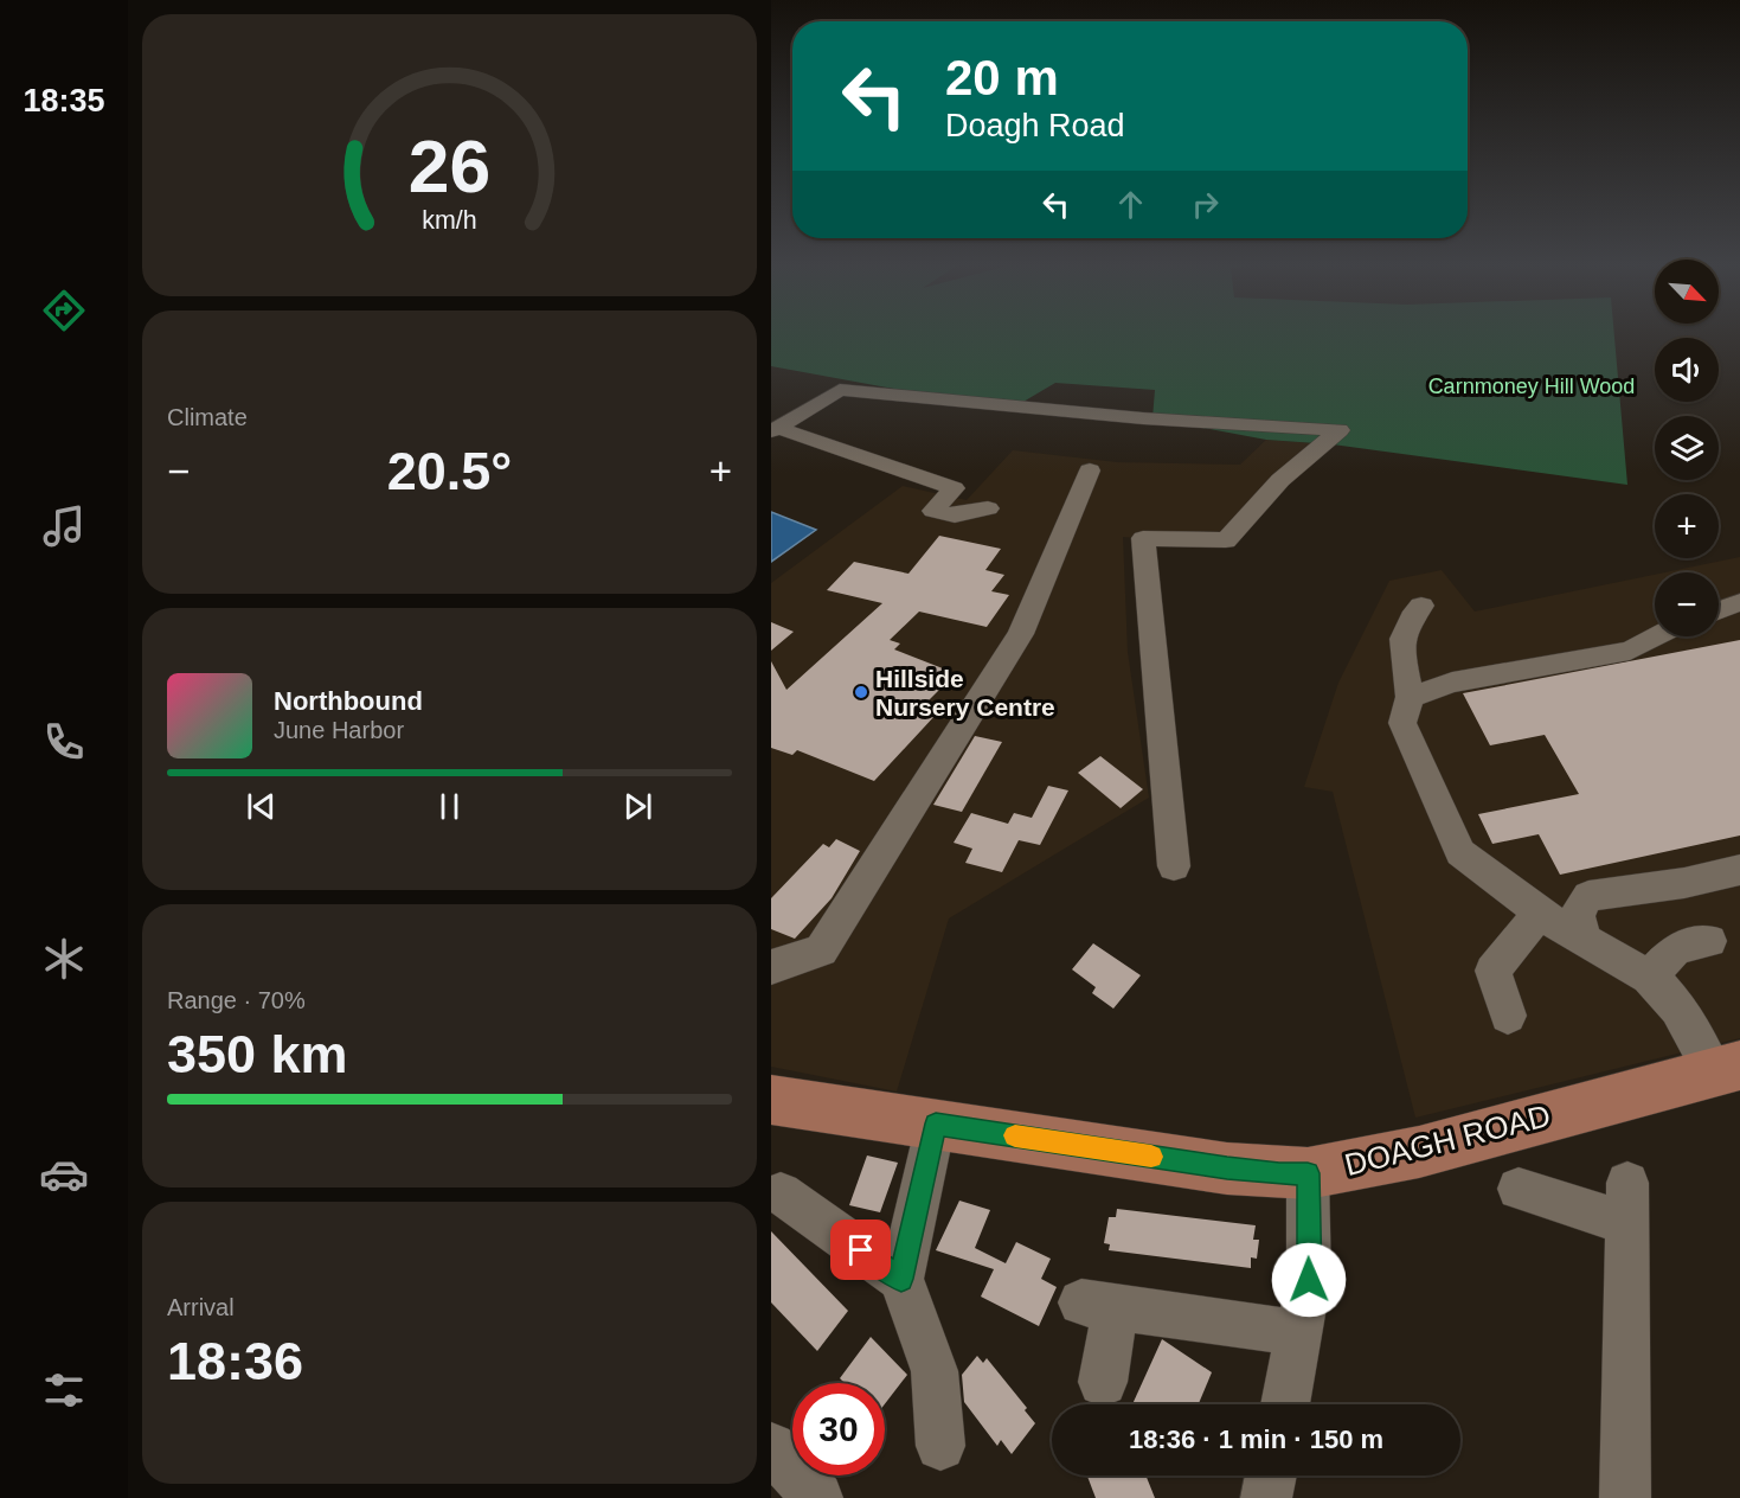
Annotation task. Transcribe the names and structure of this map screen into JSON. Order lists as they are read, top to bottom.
{
  "streets": {
    "main road": ["DOAGH ROAD"]
  },
  "parks": ["Carnmoney Hill Wood"],
  "places": ["Hillside Nursery Centre"],
  "north": "bottom right",
  "page": {
    "tabs": "18:35",
    "turn": ["20 m", "Doagh Road"],
    "map_buttons": ["+", "−"],
    "tile": [
      "Climate",
      ["Range · 70%", "350 km"],
      ["Arrival", "18:36"]
    ],
    "heat": ["−", "20.5°", "+"],
    "song": ["Northbound", "June Harbor"],
    "limit": "30",
    "trip": "18:36 · 1 min · 150 m",
    "gauge": ["26", "km/h"]
  }
}
